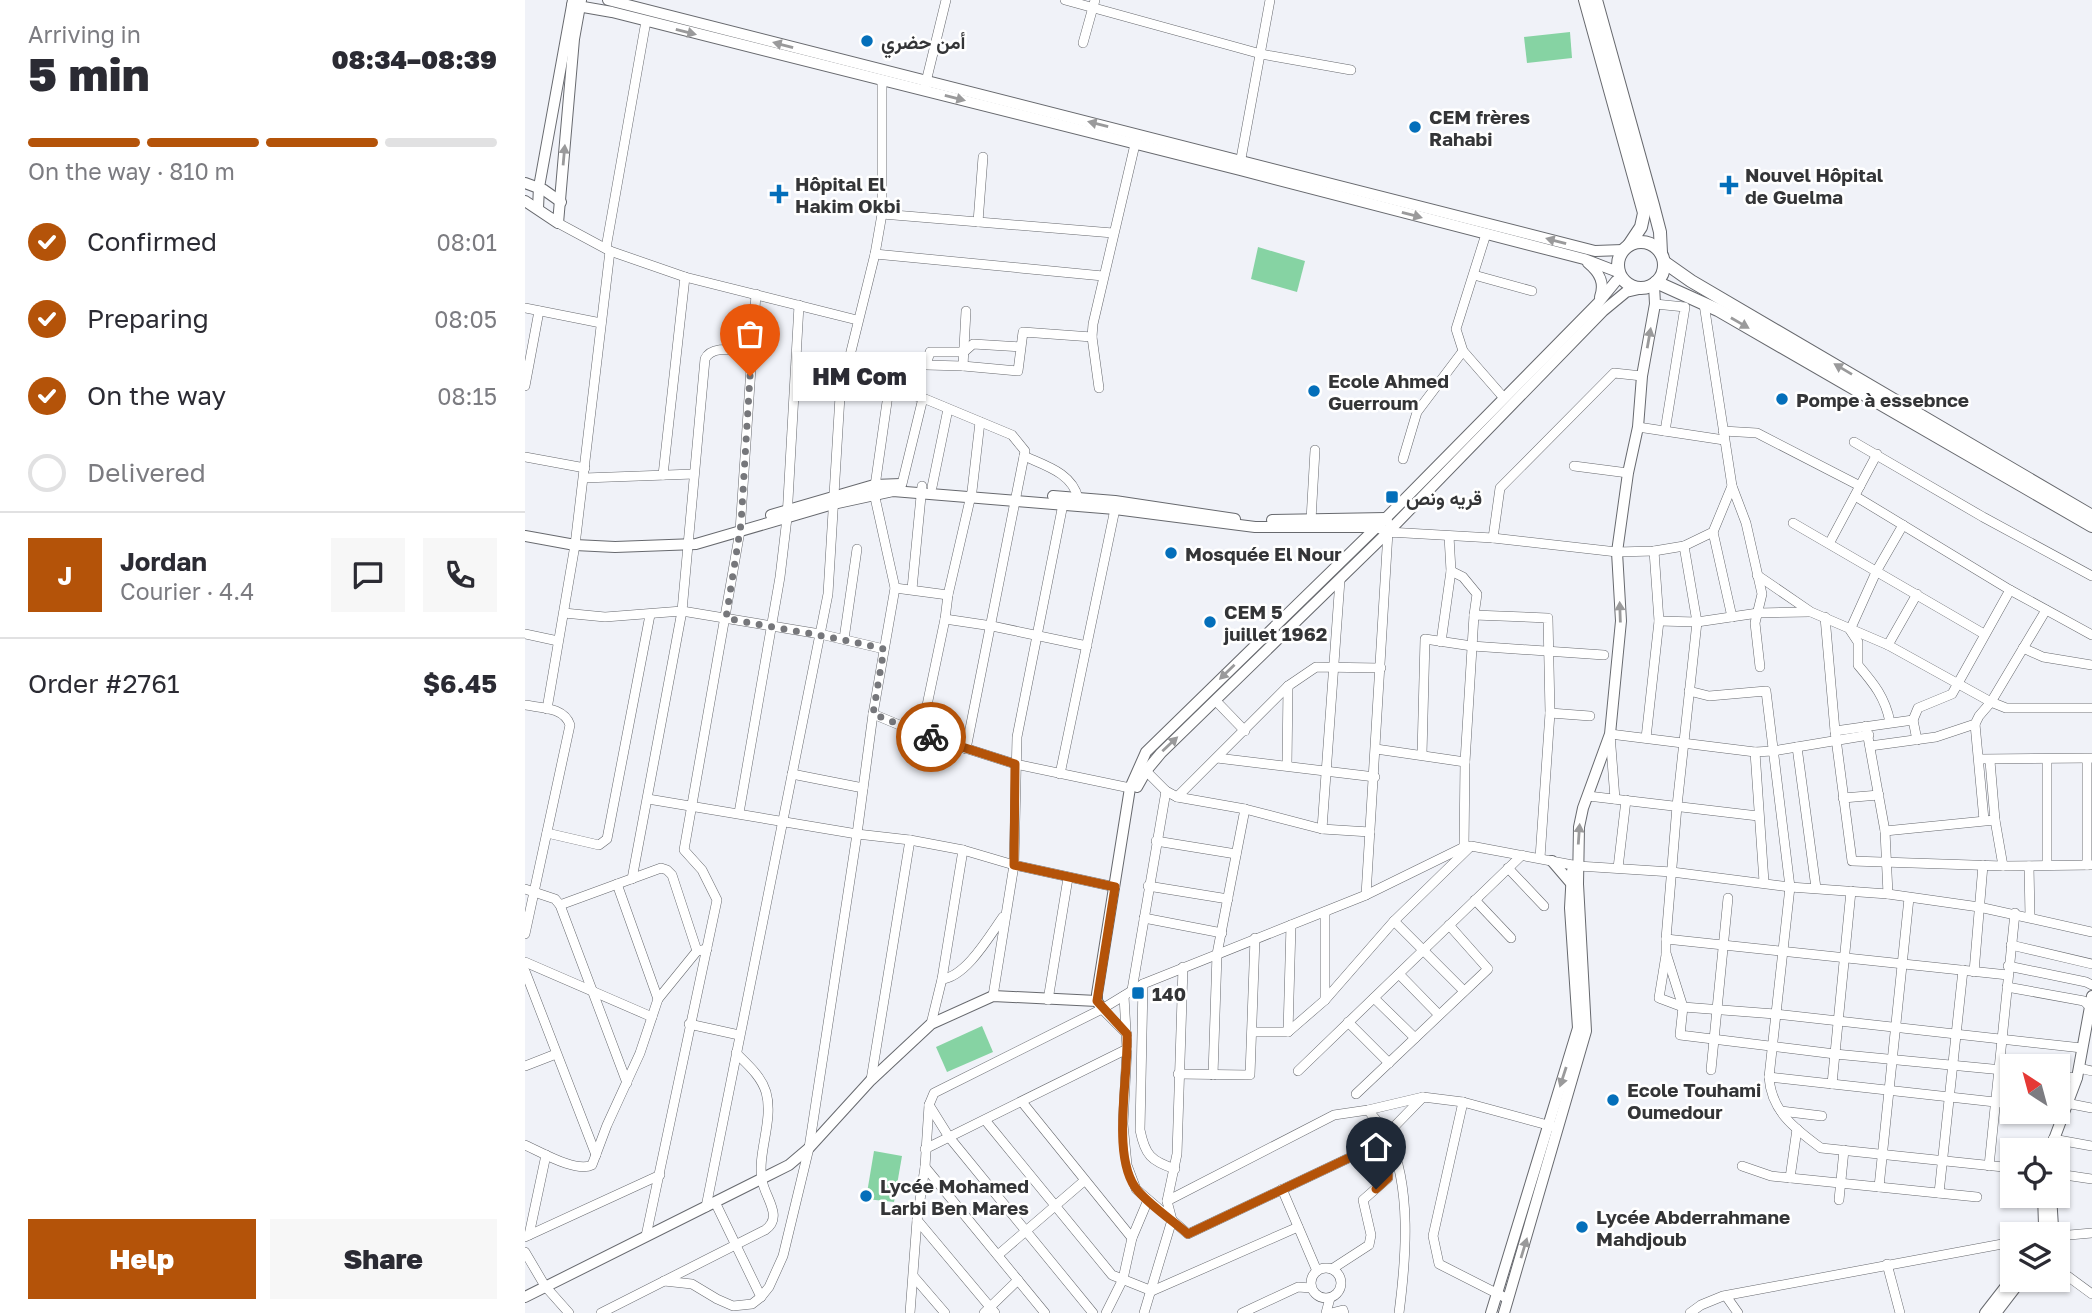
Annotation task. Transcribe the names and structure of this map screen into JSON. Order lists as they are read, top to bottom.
{
  "places": {
    "other": [
      "أمن حضري",
      "CEM frères Rahabi",
      "HM Com",
      "Ecole Ahmed Guerroum",
      "Pompe à essebnce",
      "Mosquée El Nour",
      "CEM 5 juillet 1962",
      "Ecole Touhami Oumedour",
      "Lycée Mohamed Larbi Ben Mares",
      "Lycée Abderrahmane Mahdjoub"
    ],
    "health": ["Nouvel Hôpital de Guelma", "Hôpital El Hakim Okbi"],
    "transit": ["قريه ونص", "140"]
  },
  "north": "top left",
  "page": {
    "heading": ["5 min", "Arriving in", "08:34–08:39"],
    "panel": [
      "Jordan",
      "Courier · 4.4",
      "Order #2761",
      "$6.45"
    ],
    "bar": "On the way · 810 m",
    "list": [
      ["Confirmed", "08:01"],
      ["Preparing", "08:05"],
      ["On the way", "08:15"],
      "Delivered"
    ],
    "bubble": "HM Com",
    "round": "J",
    "buttons": ["Help", "Share"]
  }
}
